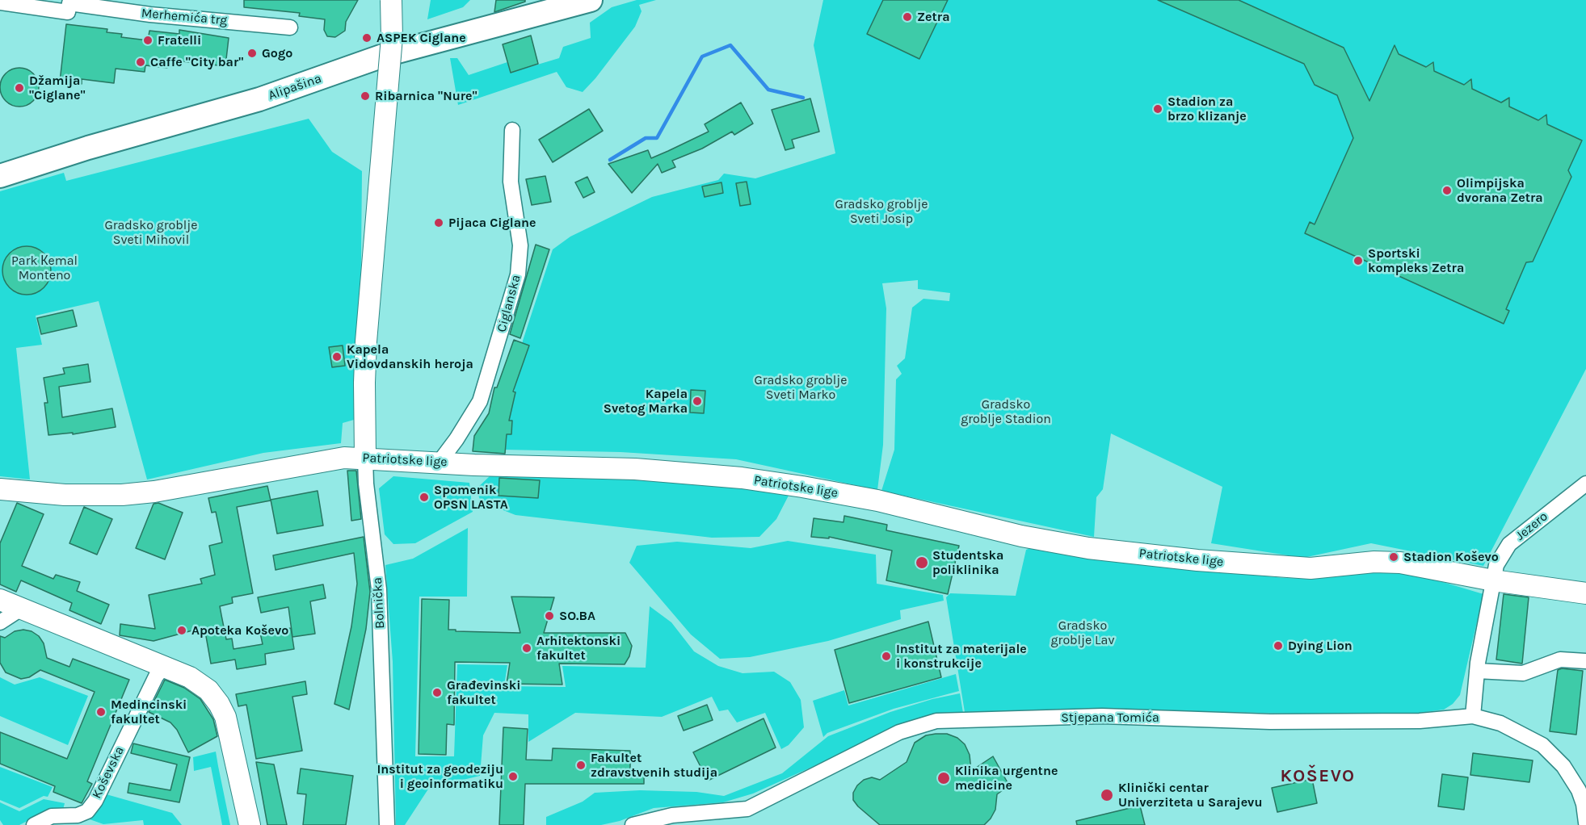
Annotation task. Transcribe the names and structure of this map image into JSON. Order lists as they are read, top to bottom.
{
  "streets": {
    "main road": ["Alipašina"],
    "street": [
      "Merhemića trg",
      "Ciglanska",
      "Patriotske lige",
      "Jezero",
      "Bolnička",
      "Stjepana Tomića",
      "Koševska"
    ]
  },
  "crossings": [
    ["Ciglanska", "Patriotske lige"],
    ["Patriotske lige", "Jezero"],
    ["Patriotske lige", "Bolnička"]
  ],
  "districts": ["KOŠEVO"],
  "parks": [
    "Gradsko groblje Sveti Josip",
    "Gradsko groblje Sveti Mihovil",
    "Park Кemal Monteno",
    "Gradsko groblje Sveti Marko",
    "Gradsko groblje Stadion",
    "Gradsko groblje Lav"
  ],
  "places": [
    "Zetra",
    "ASPEK Ciglane",
    "Fratelli",
    "Gogo",
    "Caffe \"City bar\"",
    "Džamija \"Ciglane\"",
    "Ribarnica \"Nure\"",
    "Stadion za brzo klizanje",
    "Olimpijska dvorana Zetra",
    "Pijaca Ciglane",
    "Sportski kompleks Zetra",
    "Kapela Vidovdanskih heroja",
    "Kapela Svetog Marka",
    "Spomenik OPSN LASTA",
    "Stadion Koševo",
    "Studentska poliklinika",
    "SO.BA",
    "Apoteka Koševo",
    "Dying Lion",
    "Arhitektonski fakultet",
    "Institut za materijale i konstrukcije",
    "Građevinski fakultet",
    "Medincinski fakultet",
    "Fakultet zdravstvenih studija",
    "Institut za geodeziju i geoinformatiku",
    "Klinika urgentne medicine",
    "Klinički centar Univerziteta u Sarajevu"
  ]
}
